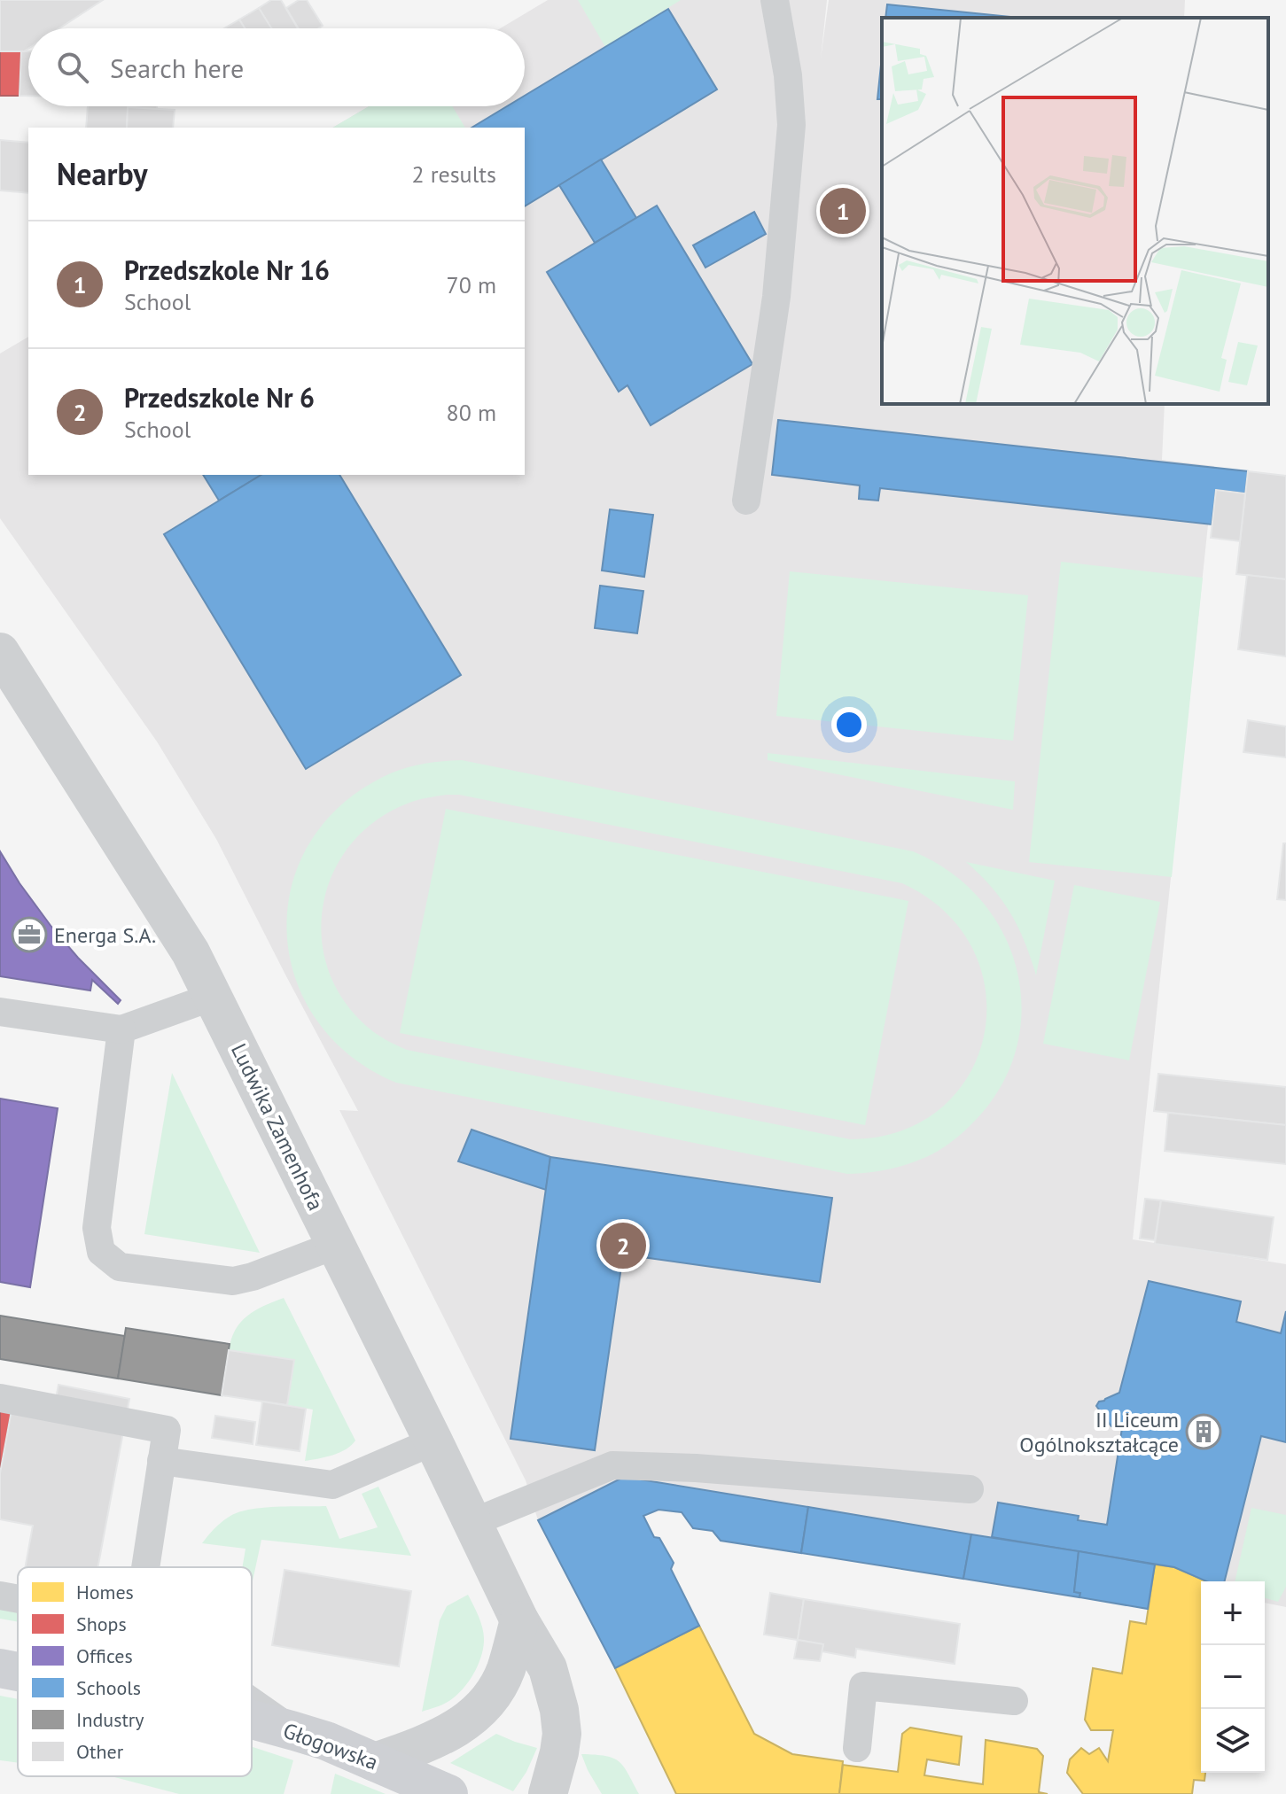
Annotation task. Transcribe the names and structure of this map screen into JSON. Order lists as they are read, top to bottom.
{
  "streets": {
    "main road": ["Głogowska"],
    "street": ["Ludwika Zamenhofa"]
  },
  "places": {
    "office": ["Energa S.A."],
    "building": ["II Liceum Ogólnokształcące"]
  },
  "legend": [
    "Homes",
    "Shops",
    "Offices",
    "Schools",
    "Industry",
    "Other"
  ],
  "page": {
    "search": "Search here",
    "heading": ["Nearby", "2 results"],
    "pins": ["1", "2"],
    "list": [
      {
        "mark": "1",
        "name": "Przedszkole Nr 16",
        "note": "School",
        "value": "70 m"
      },
      {
        "mark": "2",
        "name": "Przedszkole Nr 6",
        "note": "School",
        "value": "80 m"
      }
    ],
    "map_buttons": ["+", "−"]
  }
}
